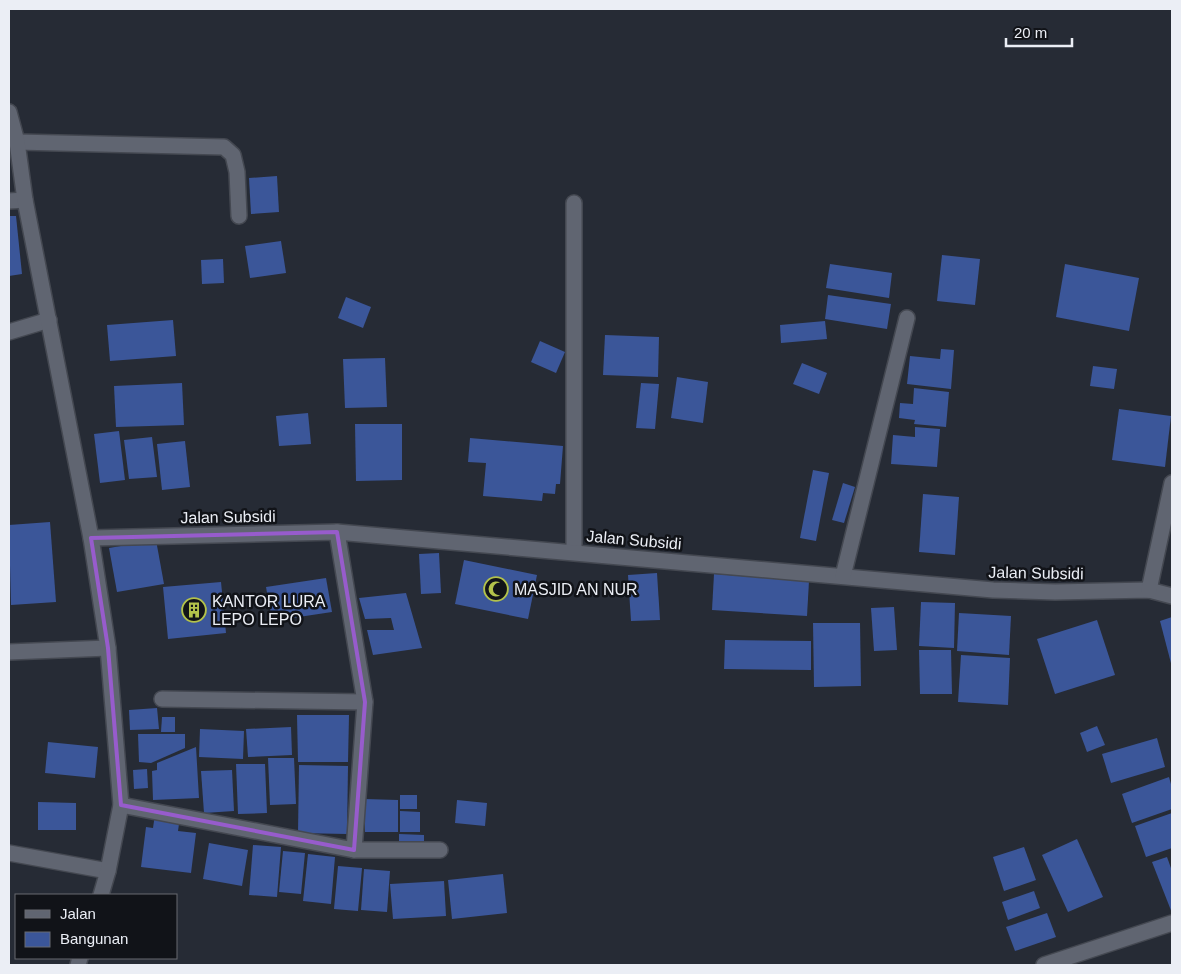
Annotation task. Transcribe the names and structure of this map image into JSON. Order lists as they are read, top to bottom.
{
  "streets": {
    "street": ["Jalan Subsidi"]
  },
  "places": {
    "mosque": ["MASJID AN NUR"],
    "building": ["KANTOR LURA LEPO LEPO"]
  },
  "legend": ["Jalan", "Bangunan"],
  "scale_bar": "20 m"
}
